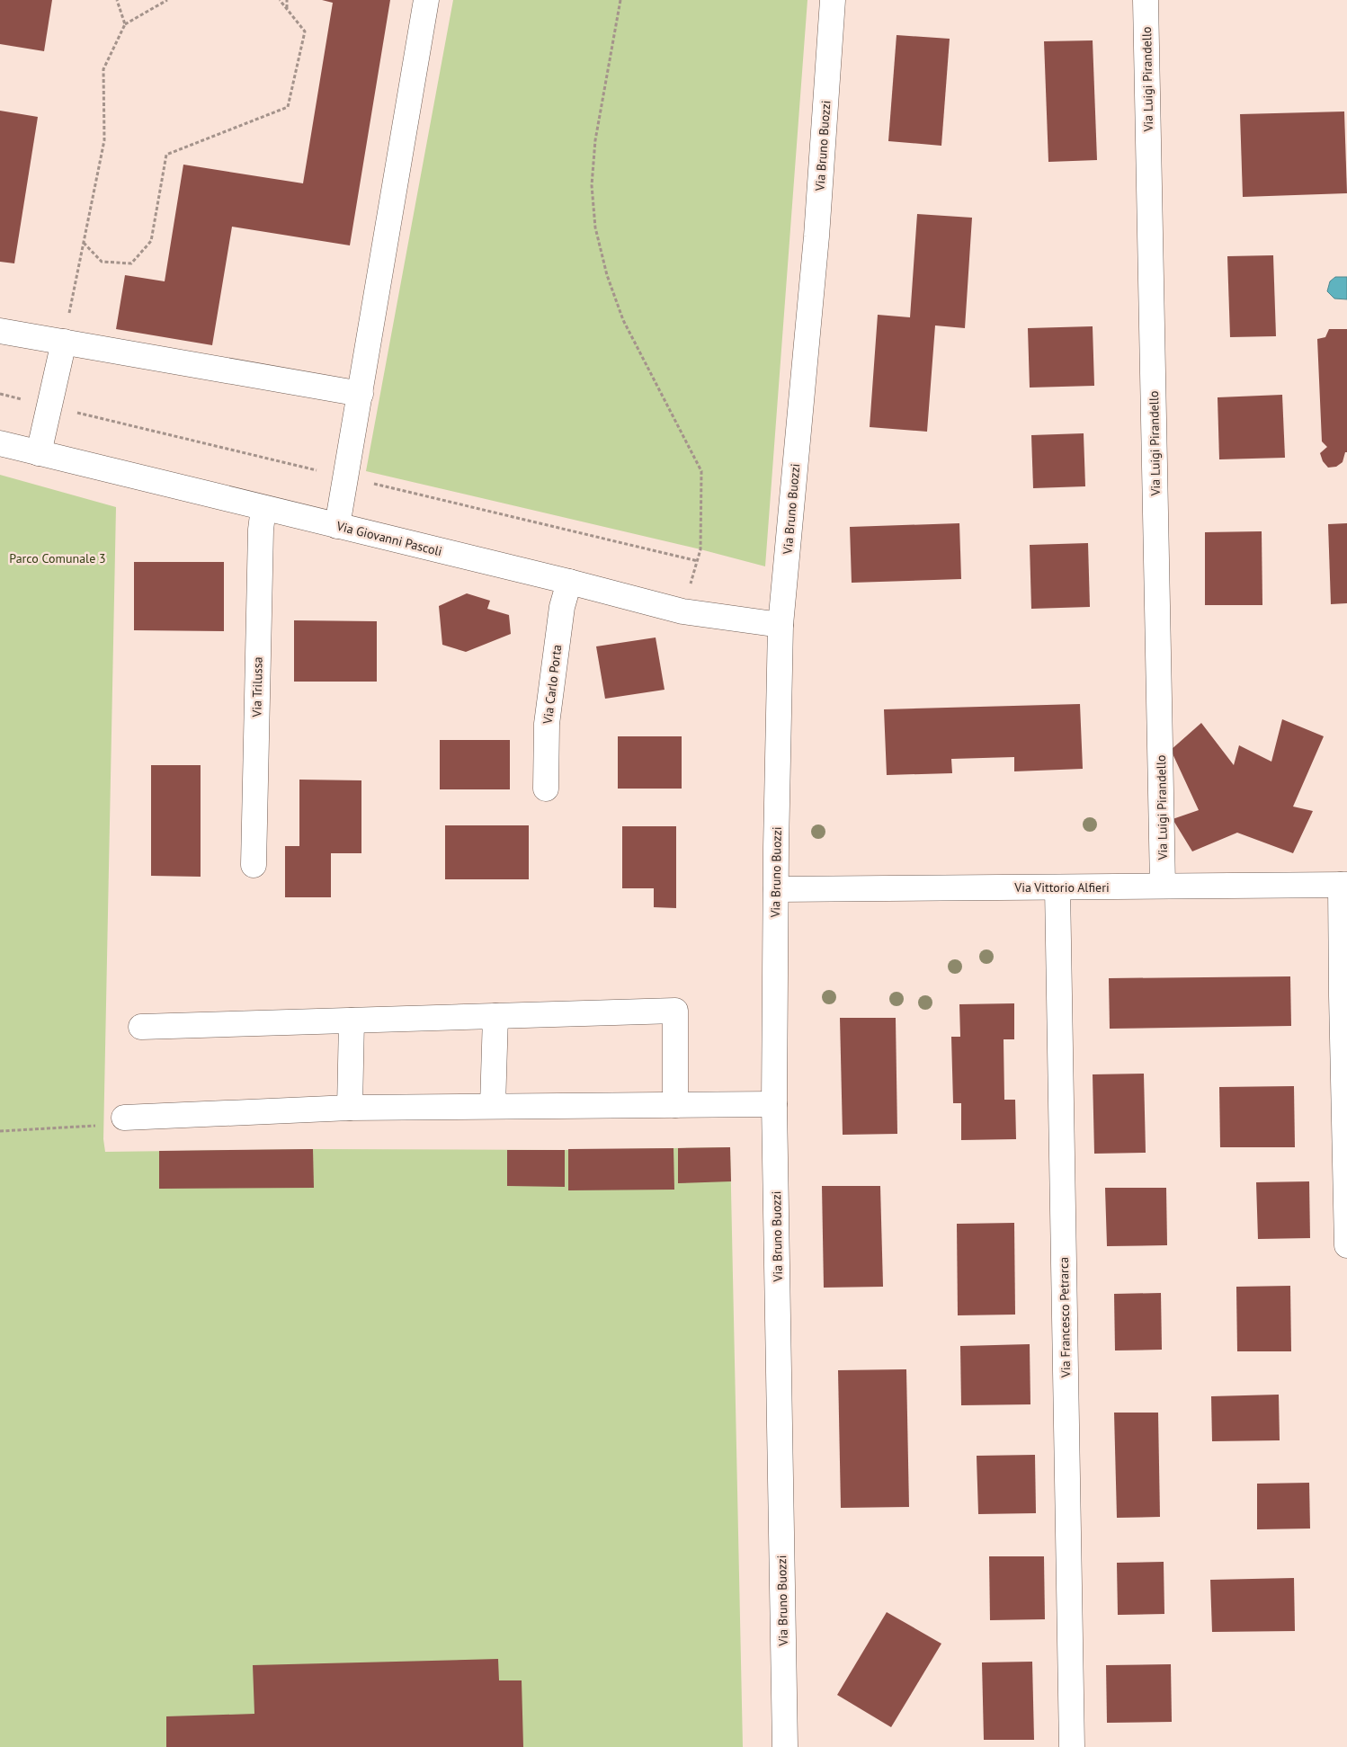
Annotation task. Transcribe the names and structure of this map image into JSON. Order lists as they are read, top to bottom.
{
  "streets": {
    "street": [
      "Via Luigi Pirandello",
      "Via Bruno Buozzi",
      "Via Giovanni Pascoli",
      "Via Carlo Porta",
      "Via Trilussa",
      "Via Vittorio Alfieri",
      "Via Francesco Petrarca"
    ]
  },
  "crossings": [
    ["Via Luigi Pirandello", "Via Vittorio Alfieri"],
    ["Via Bruno Buozzi", "Via Giovanni Pascoli"],
    ["Via Bruno Buozzi", "Via Vittorio Alfieri"],
    ["Via Giovanni Pascoli", "Via Carlo Porta"],
    ["Via Giovanni Pascoli", "Via Trilussa"],
    ["Via Vittorio Alfieri", "Via Francesco Petrarca"]
  ],
  "parks": ["Parco Comunale 3"]
}
